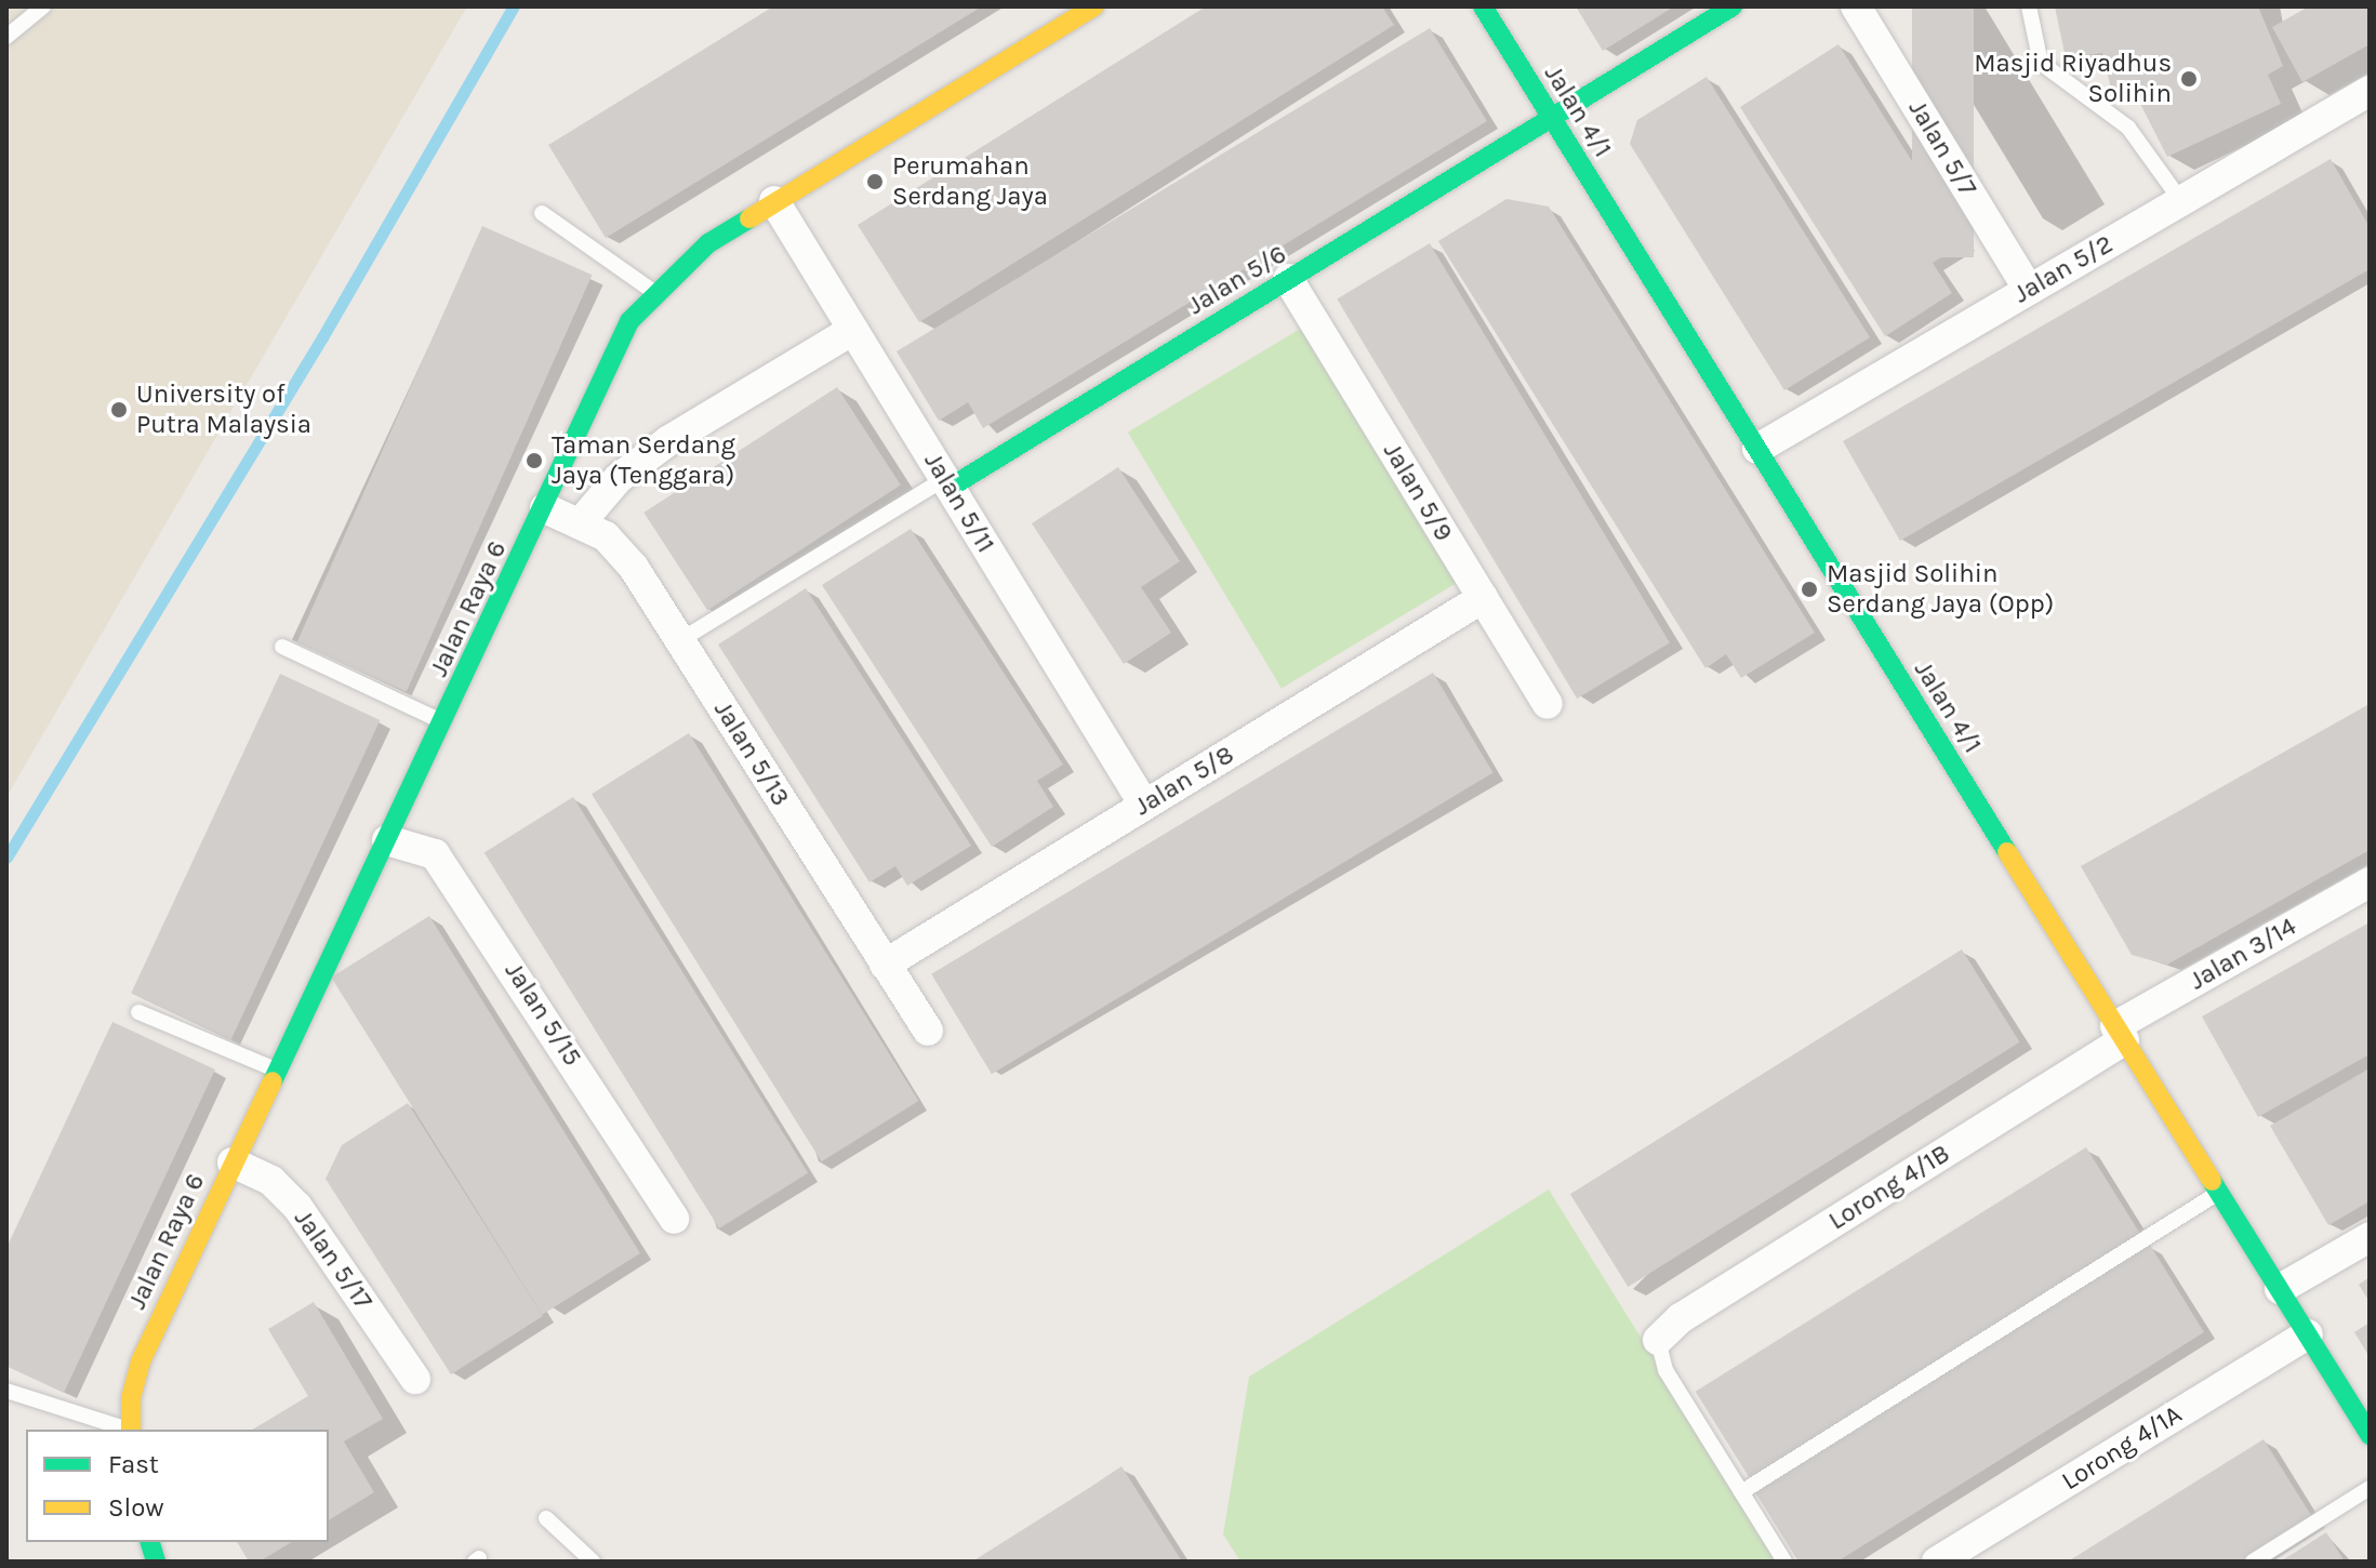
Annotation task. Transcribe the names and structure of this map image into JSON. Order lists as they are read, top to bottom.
{
  "streets": {
    "street": [
      "Jalan 4/1",
      "Jalan 5/7",
      "Jalan 5/2",
      "Jalan 5/6",
      "Jalan 5/9",
      "Jalan 5/11",
      "Jalan Raya 6",
      "Jalan 5/13",
      "Jalan 5/8",
      "Jalan 3/14",
      "Jalan 5/15",
      "Lorong 4/1B",
      "Jalan 5/17",
      "Lorong 4/1A"
    ]
  },
  "crossings": [
    ["Jalan 4/1", "Jalan 5/2"],
    ["Jalan 4/1", "Jalan 5/6"],
    ["Jalan 4/1", "Jalan 3/14"],
    ["Jalan 4/1", "Lorong 4/1B"],
    ["Jalan 4/1", "Lorong 4/1A"],
    ["Jalan 5/7", "Jalan 5/2"],
    ["Jalan 5/6", "Jalan 5/9"],
    ["Jalan 5/6", "Jalan 5/11"],
    ["Jalan 5/9", "Jalan 5/8"],
    ["Jalan 5/11", "Jalan Raya 6"],
    ["Jalan 5/11", "Jalan 5/8"],
    ["Jalan Raya 6", "Jalan 5/13"],
    ["Jalan Raya 6", "Jalan 5/15"],
    ["Jalan Raya 6", "Jalan 5/17"],
    ["Jalan 5/13", "Jalan 5/8"],
    ["Jalan 3/14", "Lorong 4/1B"]
  ],
  "places": [
    "Masjid Riyadhus Solihin",
    "Perumahan Serdang Jaya",
    "University of Putra Malaysia",
    "Taman Serdang Jaya (Tenggara)",
    "Masjid Solihin Serdang Jaya (Opp)"
  ],
  "legend": ["Fast", "Slow"]
}
